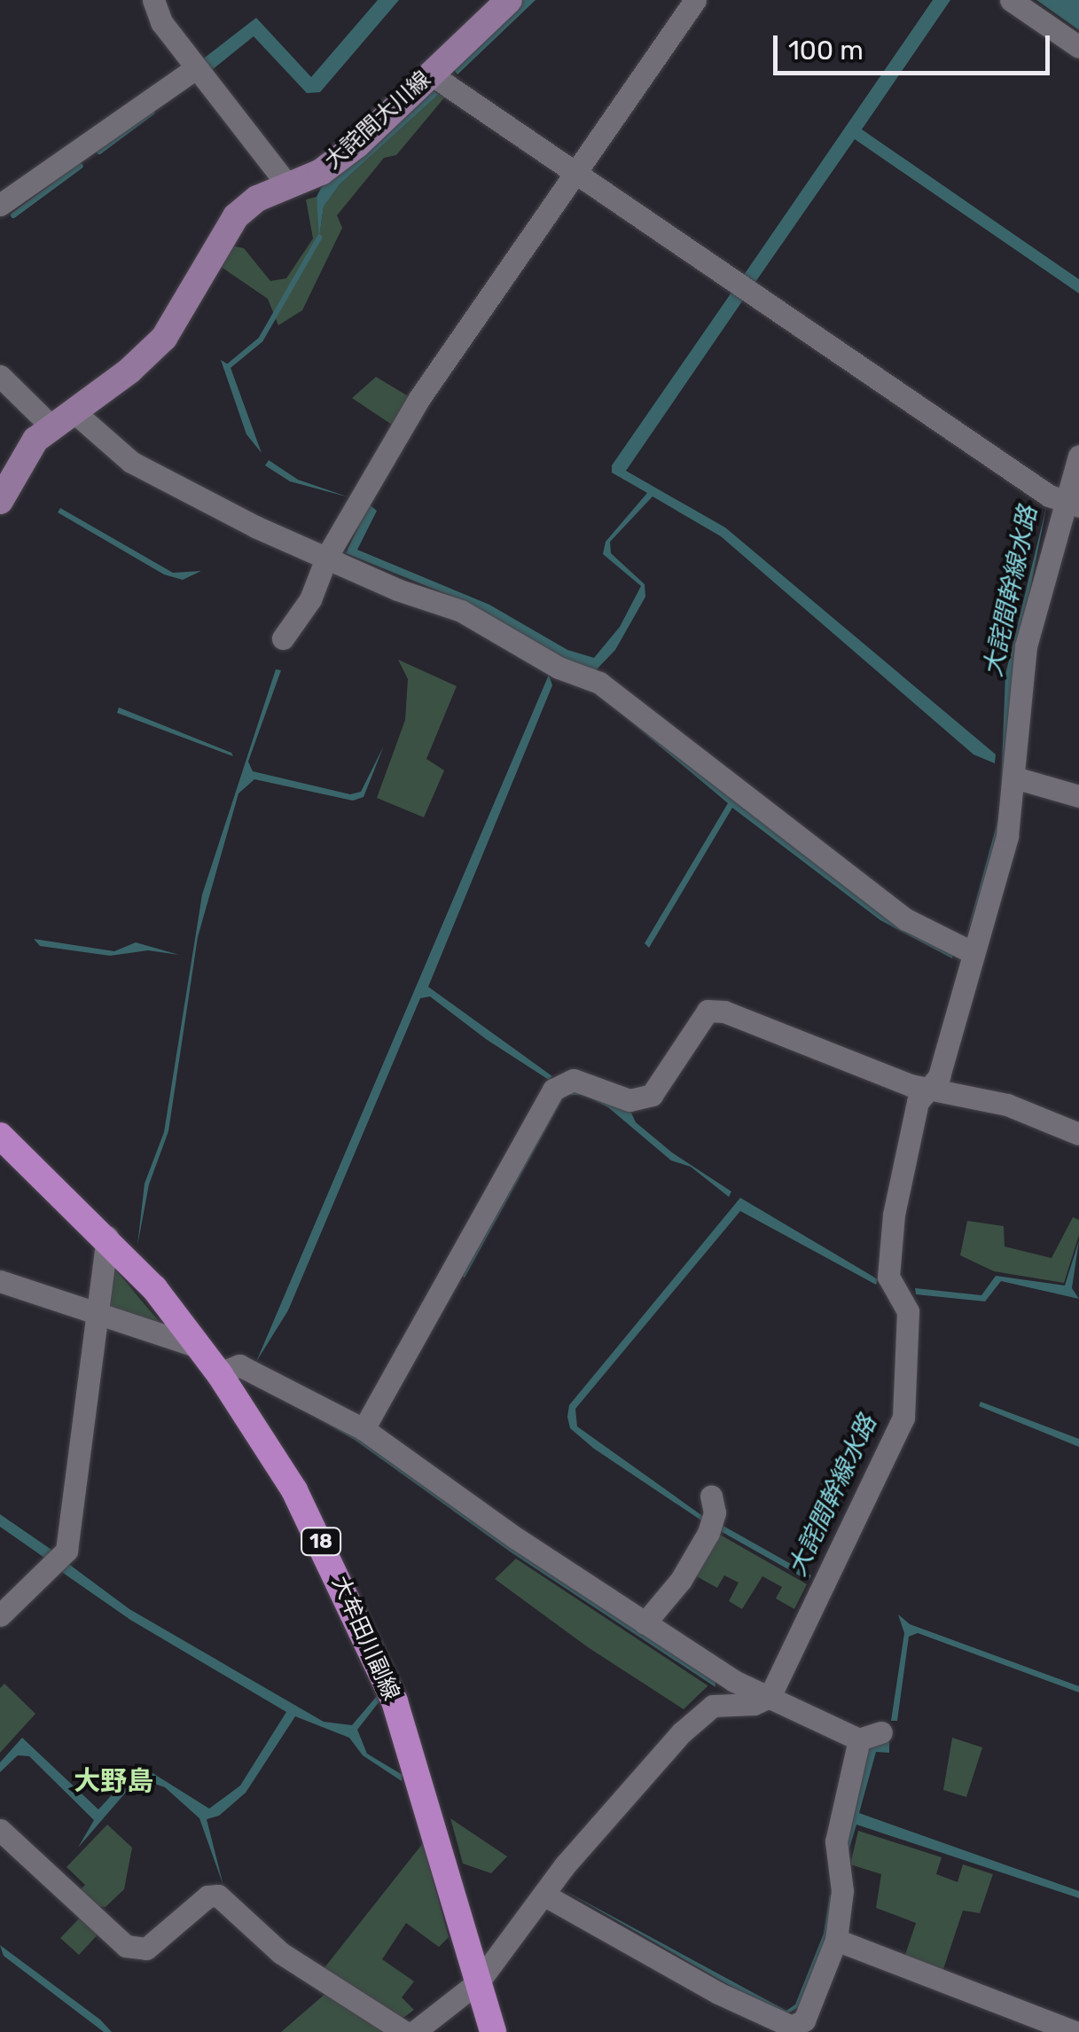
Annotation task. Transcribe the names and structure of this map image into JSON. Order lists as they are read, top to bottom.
{
  "streets": {
    "main road": ["大詫間大川線", "18", "大牟田川副線"]
  },
  "districts": ["大野島"],
  "water": ["大詫間幹線水路"],
  "scale_bar": "100 m"
}
